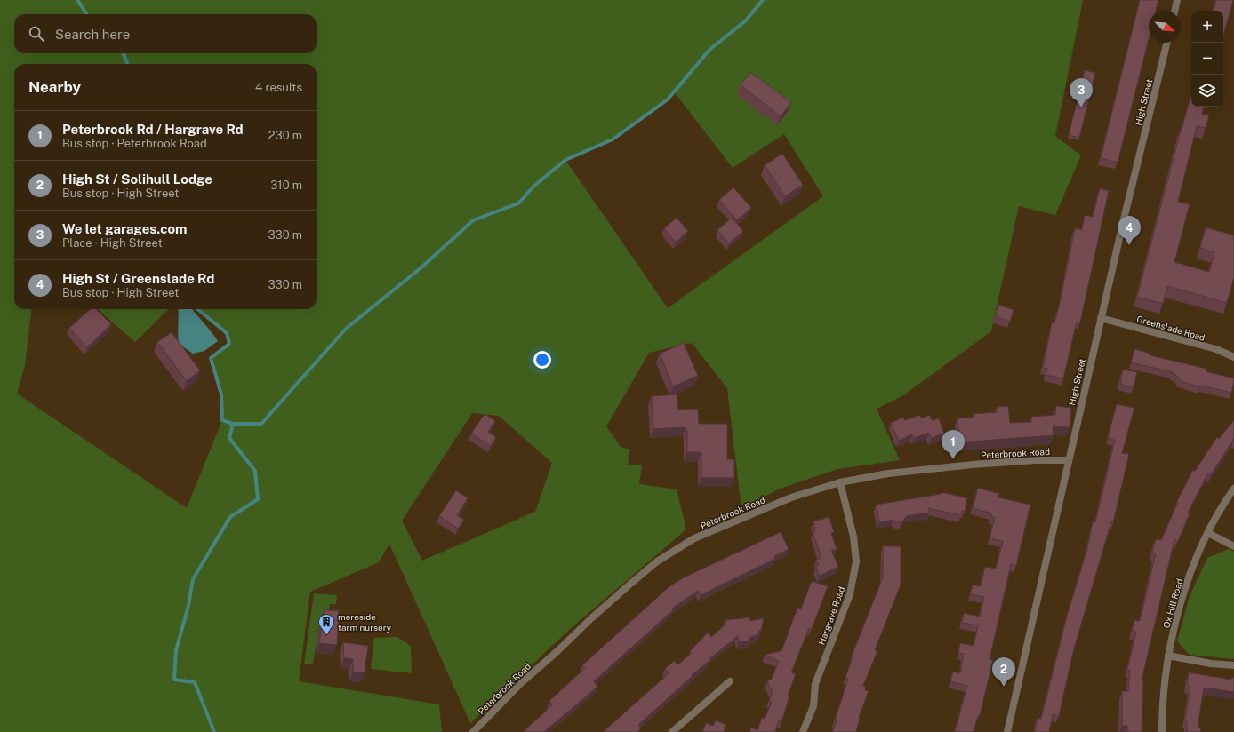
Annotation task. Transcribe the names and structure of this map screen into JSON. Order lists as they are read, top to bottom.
{
  "streets": {
    "street": [
      "High Street",
      "Greenslade Road",
      "Peterbrook Road",
      "Ox Hill Road",
      "Hargrave Road"
    ]
  },
  "crossings": [
    ["High Street", "Greenslade Road"],
    ["High Street", "Peterbrook Road"],
    ["Peterbrook Road", "Hargrave Road"]
  ],
  "places": {
    "building": ["mereside farm nursery"]
  },
  "north": "bottom right",
  "page": {
    "map_buttons": ["+", "−"],
    "search": "Search here",
    "heading": ["Nearby", "4 results"],
    "pins": [
      "3",
      "4",
      "1",
      "2"
    ],
    "list": [
      {
        "mark": "1",
        "name": "Peterbrook Rd / Hargrave Rd",
        "note": "Bus stop · Peterbrook Road",
        "value": "230 m"
      },
      {
        "mark": "2",
        "name": "High St / Solihull Lodge",
        "note": "Bus stop · High Street",
        "value": "310 m"
      },
      {
        "mark": "3",
        "name": "We let garages.com",
        "note": "Place · High Street",
        "value": "330 m"
      },
      {
        "mark": "4",
        "name": "High St / Greenslade Rd",
        "note": "Bus stop · High Street",
        "value": "330 m"
      }
    ]
  }
}
